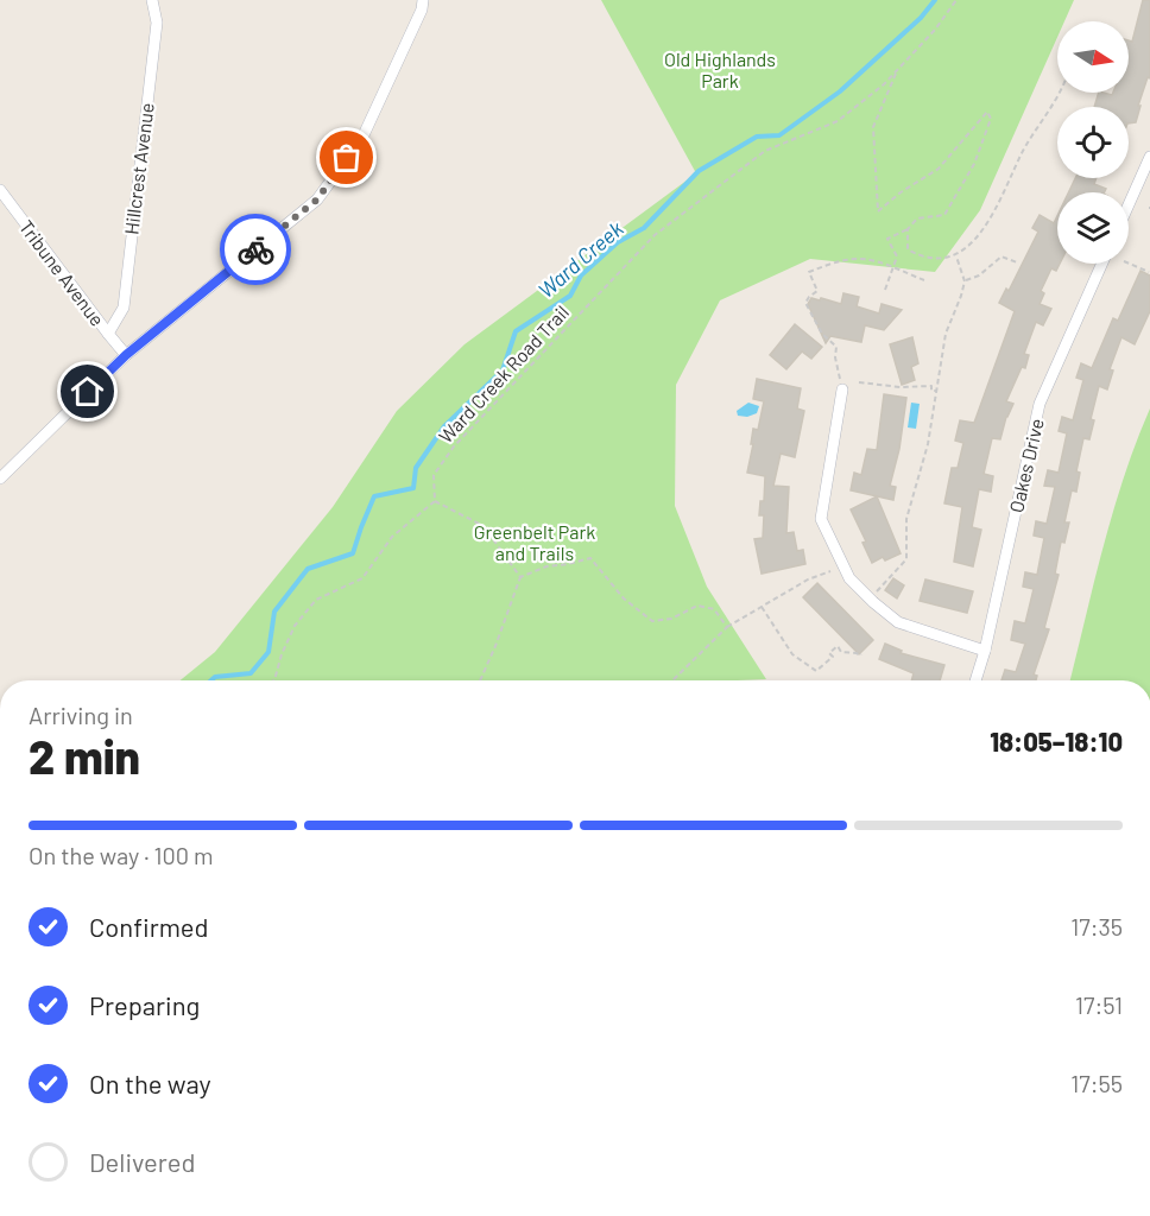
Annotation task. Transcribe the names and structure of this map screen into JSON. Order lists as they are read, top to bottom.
{
  "streets": {
    "street": ["Hillcrest Avenue", "Tribune Avenue", "Oakes Drive"],
    "path": ["Ward Creek Road Trail"]
  },
  "crossings": [
    ["Hillcrest Avenue", "Tribune Avenue"]
  ],
  "water": ["Ward Creek"],
  "parks": ["Old Highlands Park", "Greenbelt Park and Trails"],
  "north": "right",
  "page": {
    "heading": ["2 min", "Arriving in", "18:05–18:10"],
    "bar": "On the way · 100 m",
    "list": [
      ["Confirmed", "17:35"],
      ["Preparing", "17:51"],
      ["On the way", "17:55"],
      "Delivered"
    ]
  }
}
